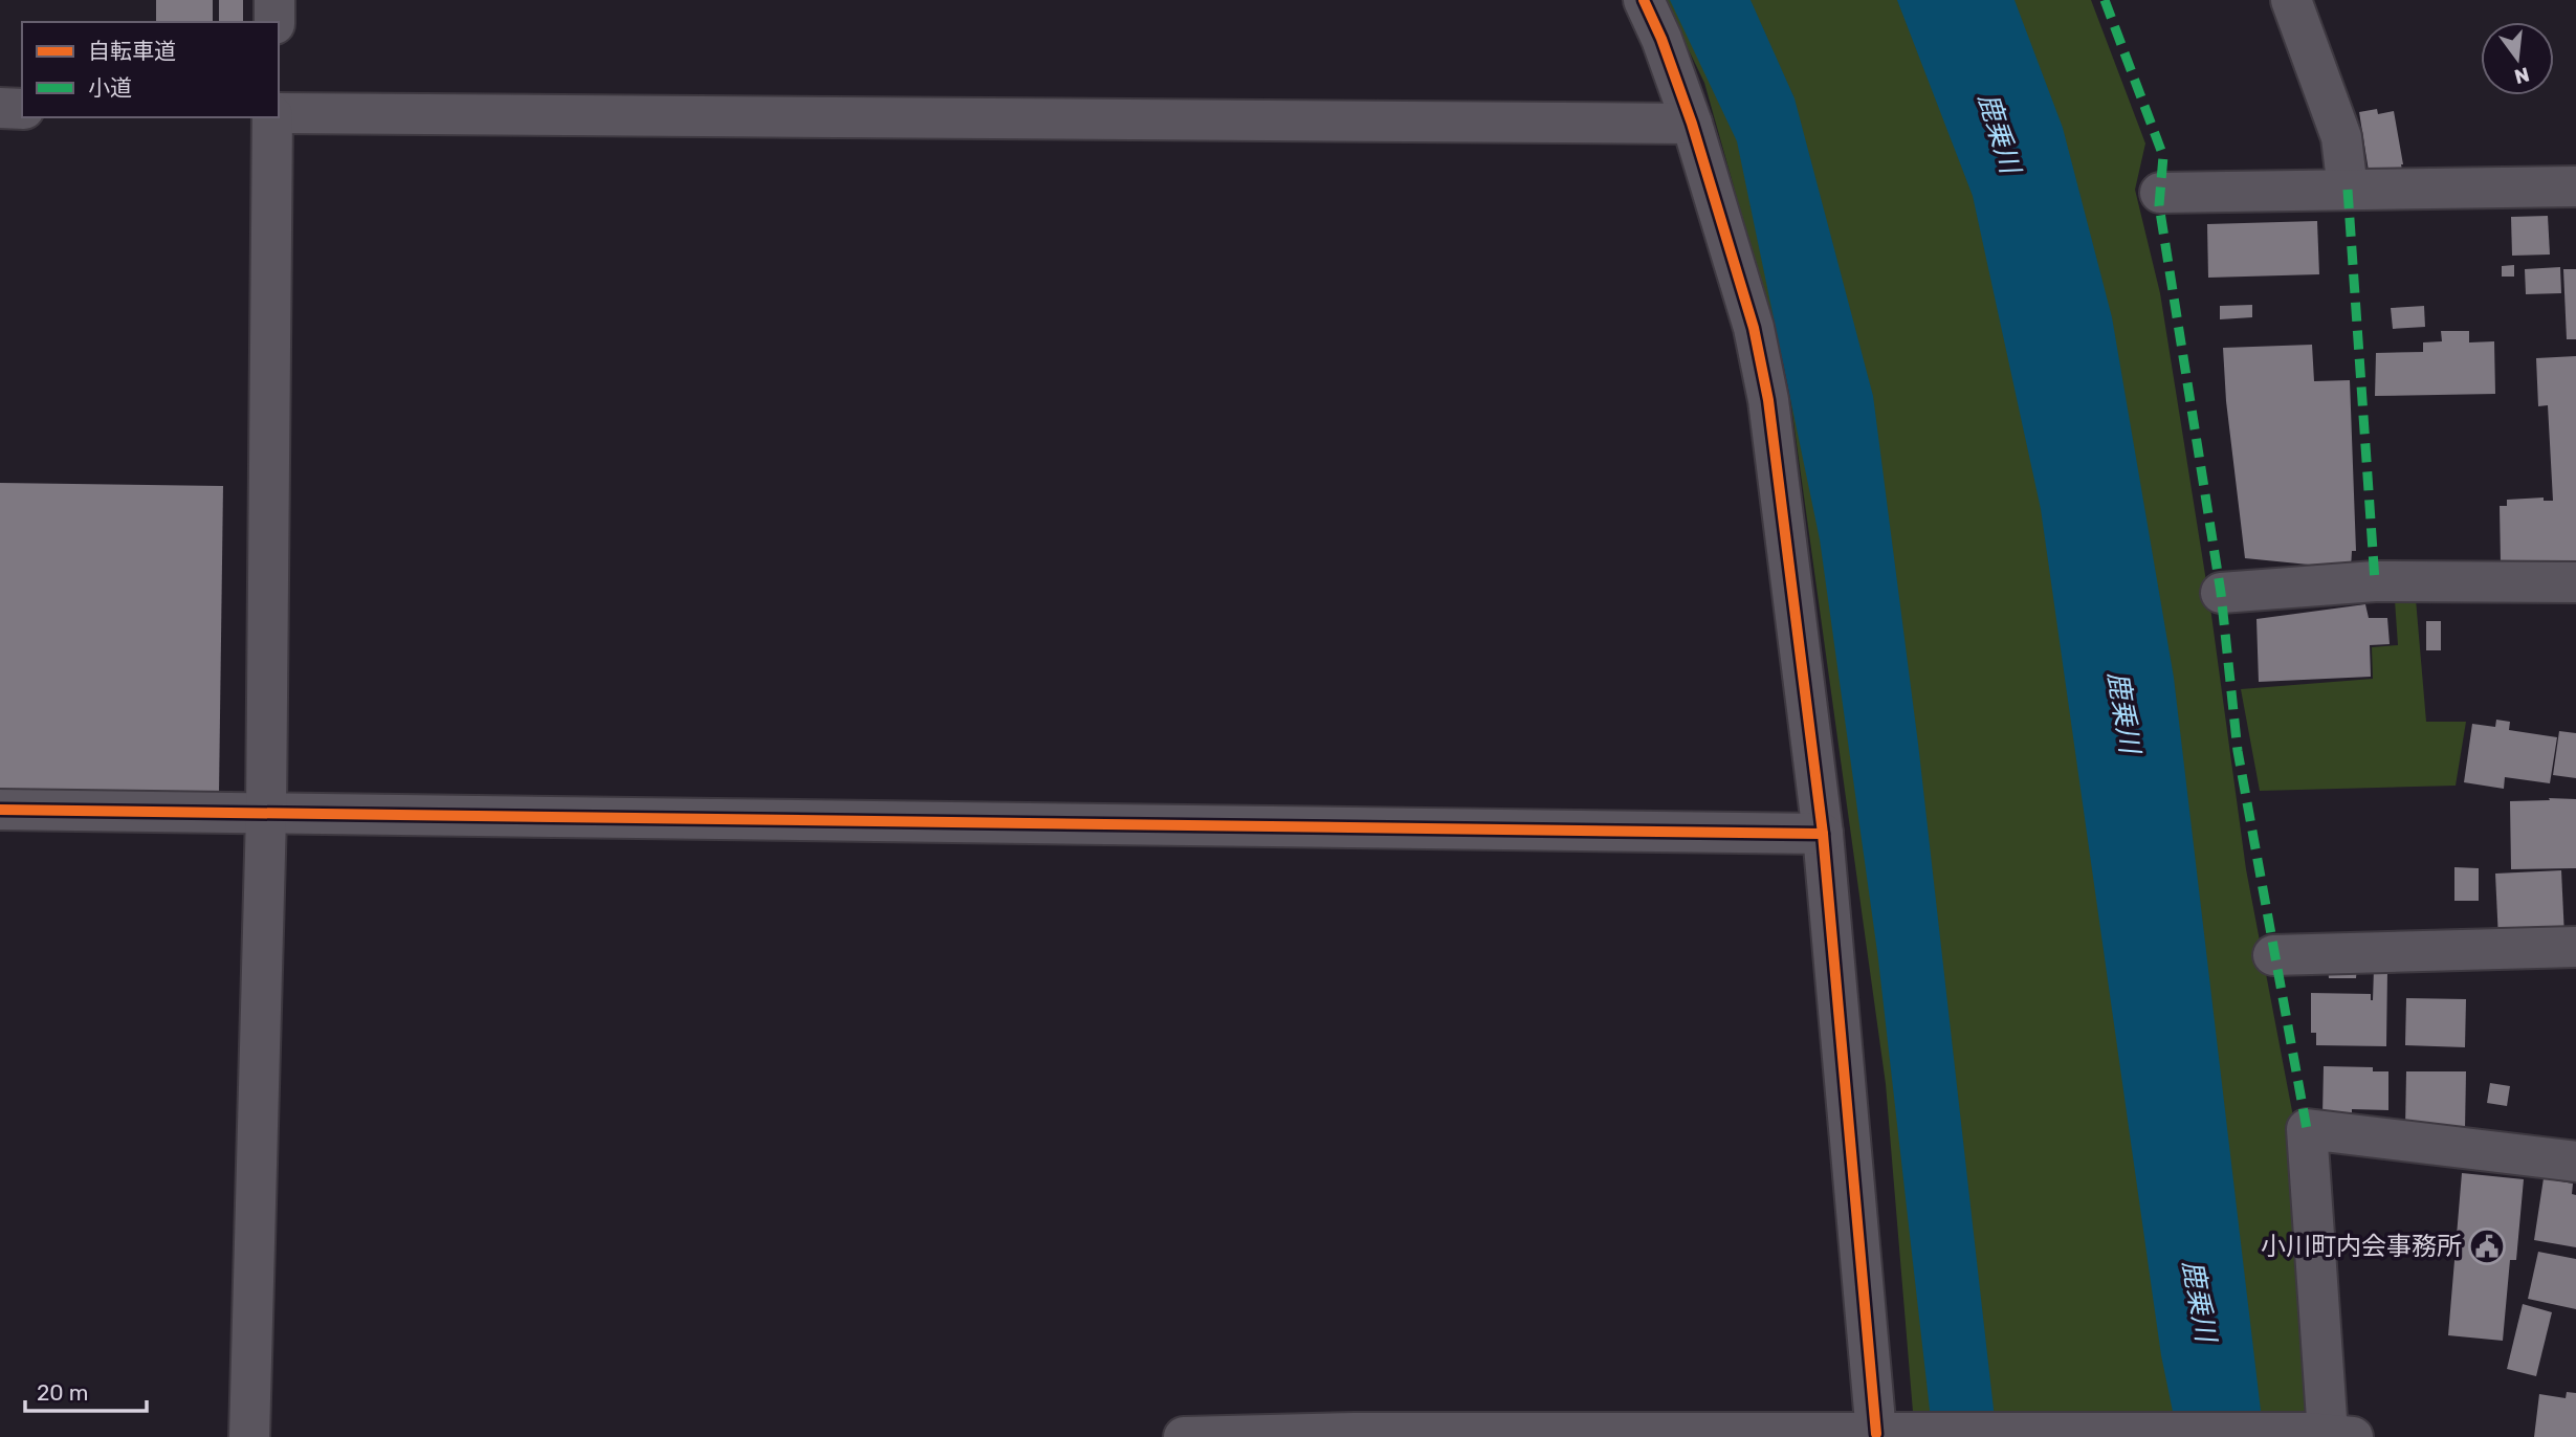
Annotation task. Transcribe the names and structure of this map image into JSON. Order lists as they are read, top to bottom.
{
  "water": ["鹿乗川"],
  "places": {
    "public building": ["小川町内会事務所"]
  },
  "legend": ["自転車道", "小道"],
  "scale_bar": "20 m",
  "north": "bottom"
}
